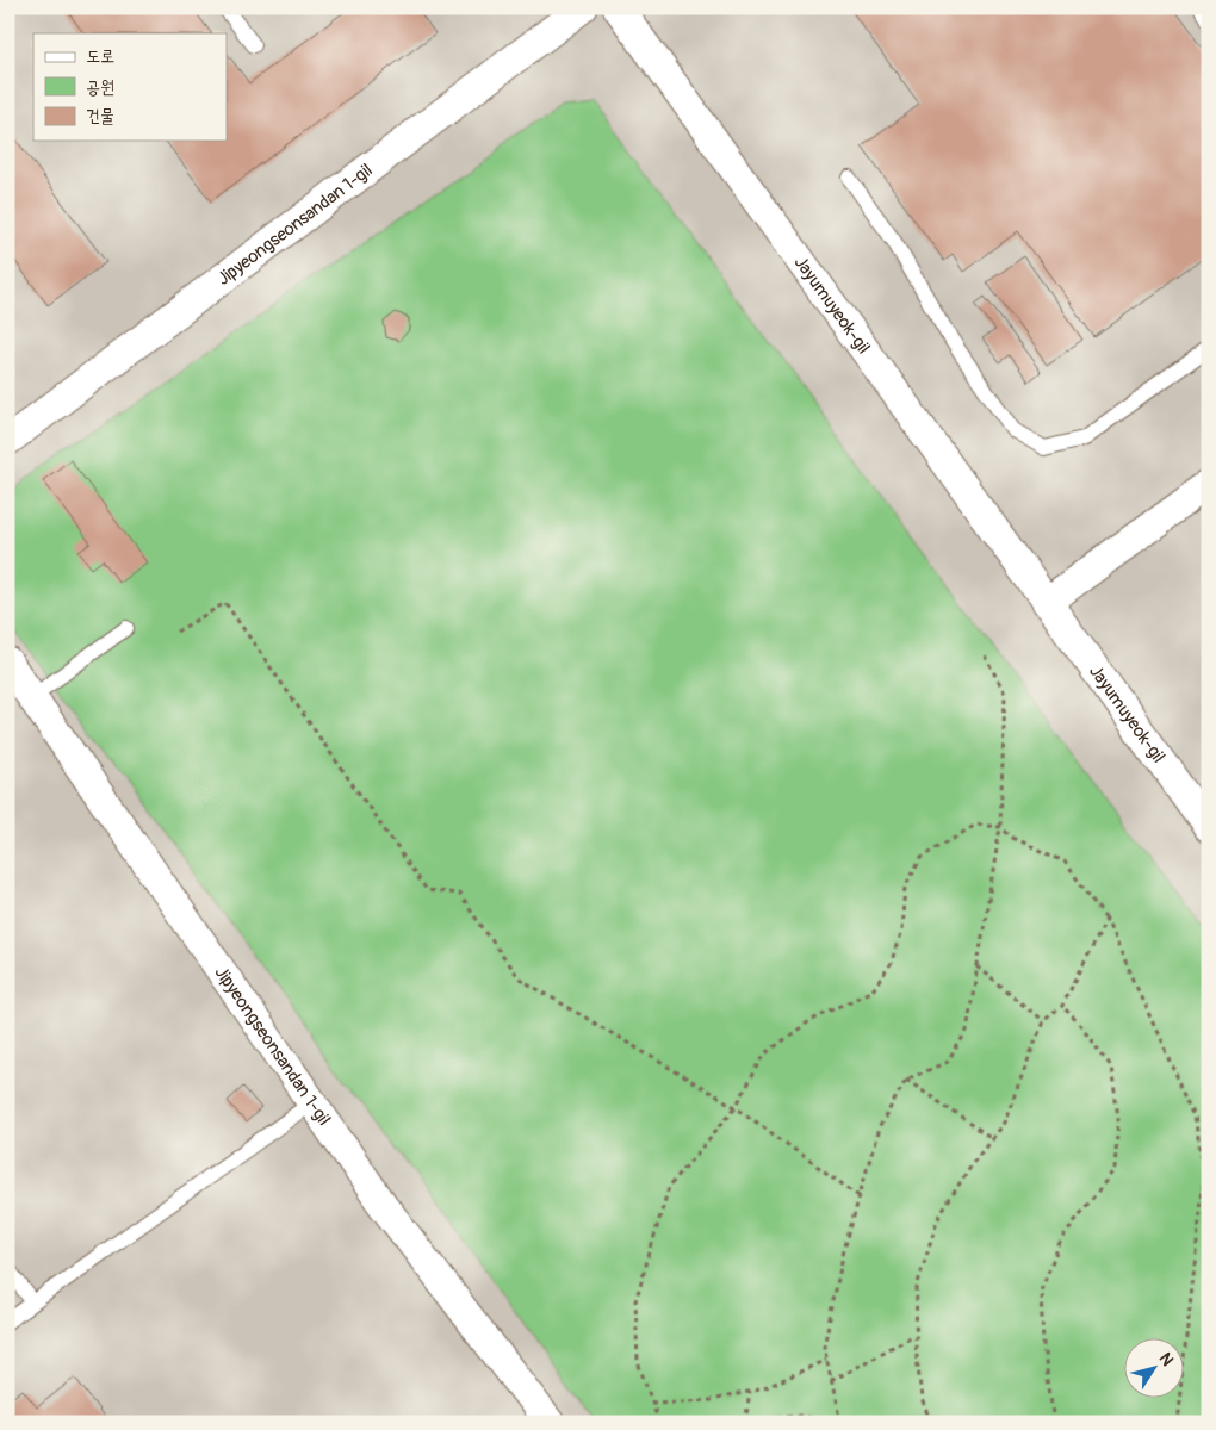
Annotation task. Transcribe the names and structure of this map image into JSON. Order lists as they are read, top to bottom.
{
  "streets": {
    "street": ["Jipyeongseonsandan 1-gil", "Jayumuyeok-gil"]
  },
  "legend": ["도로", "공원", "건물"],
  "north": "top right"
}
